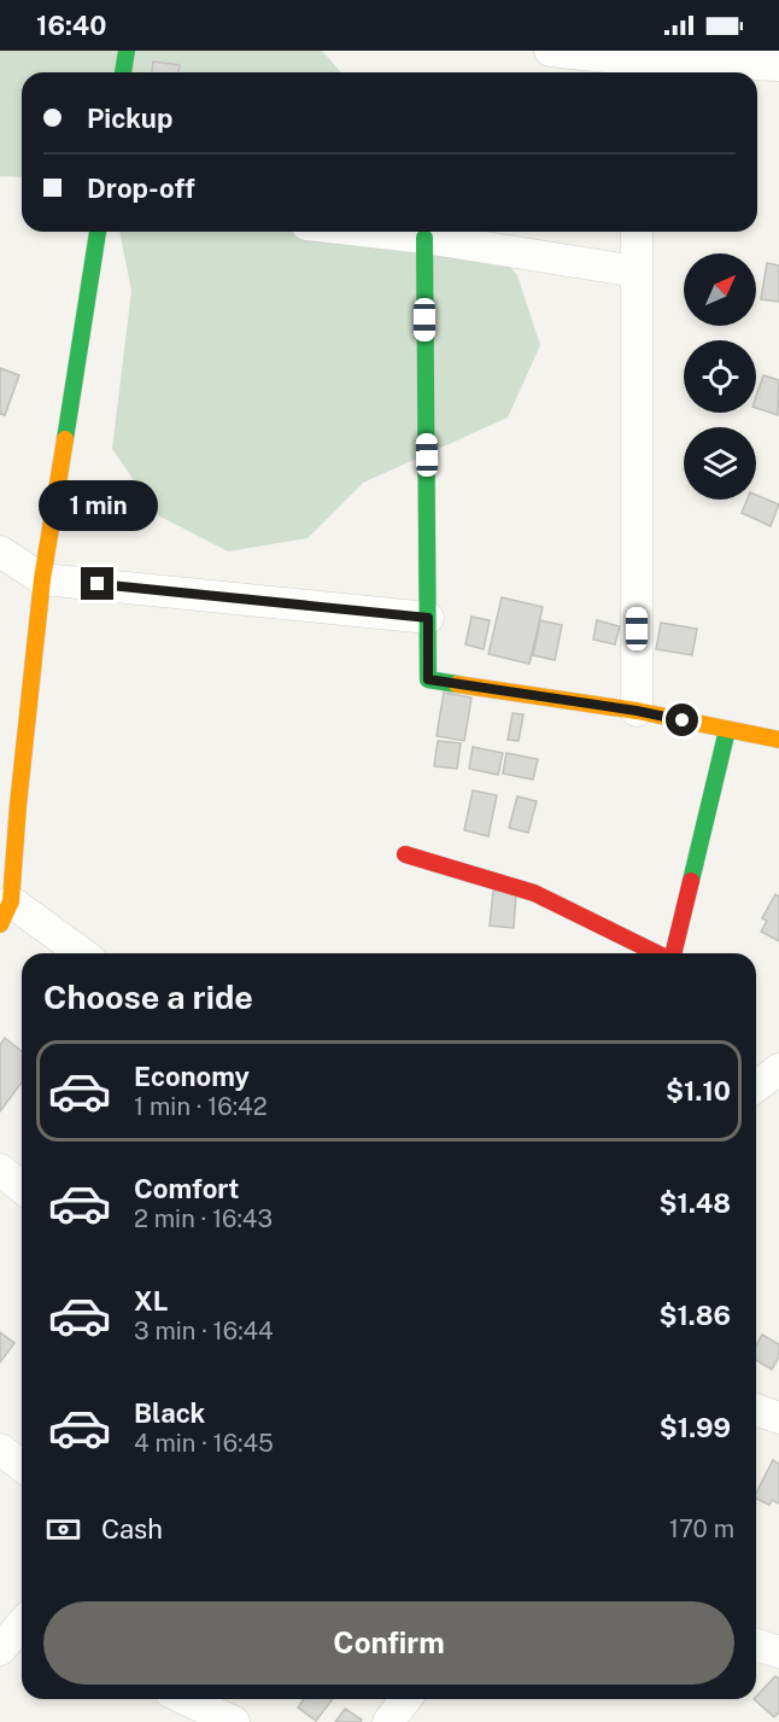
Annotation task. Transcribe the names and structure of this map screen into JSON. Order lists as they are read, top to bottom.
{
  "north": "top right",
  "page": {
    "status": "16:40",
    "banner": ["Pickup", "Drop-off"],
    "bubble": "1 min",
    "heading": "Choose a ride",
    "list": [
      {
        "name": "Economy",
        "note": "1 min · 16:42",
        "value": "$1.10"
      },
      {
        "name": "Comfort",
        "note": "2 min · 16:43",
        "value": "$1.48"
      },
      {
        "name": "XL",
        "note": "3 min · 16:44",
        "value": "$1.86"
      },
      {
        "name": "Black",
        "note": "4 min · 16:45",
        "value": "$1.99"
      }
    ],
    "pay": ["Cash", "170 m"],
    "buttons": "Confirm"
  }
}
